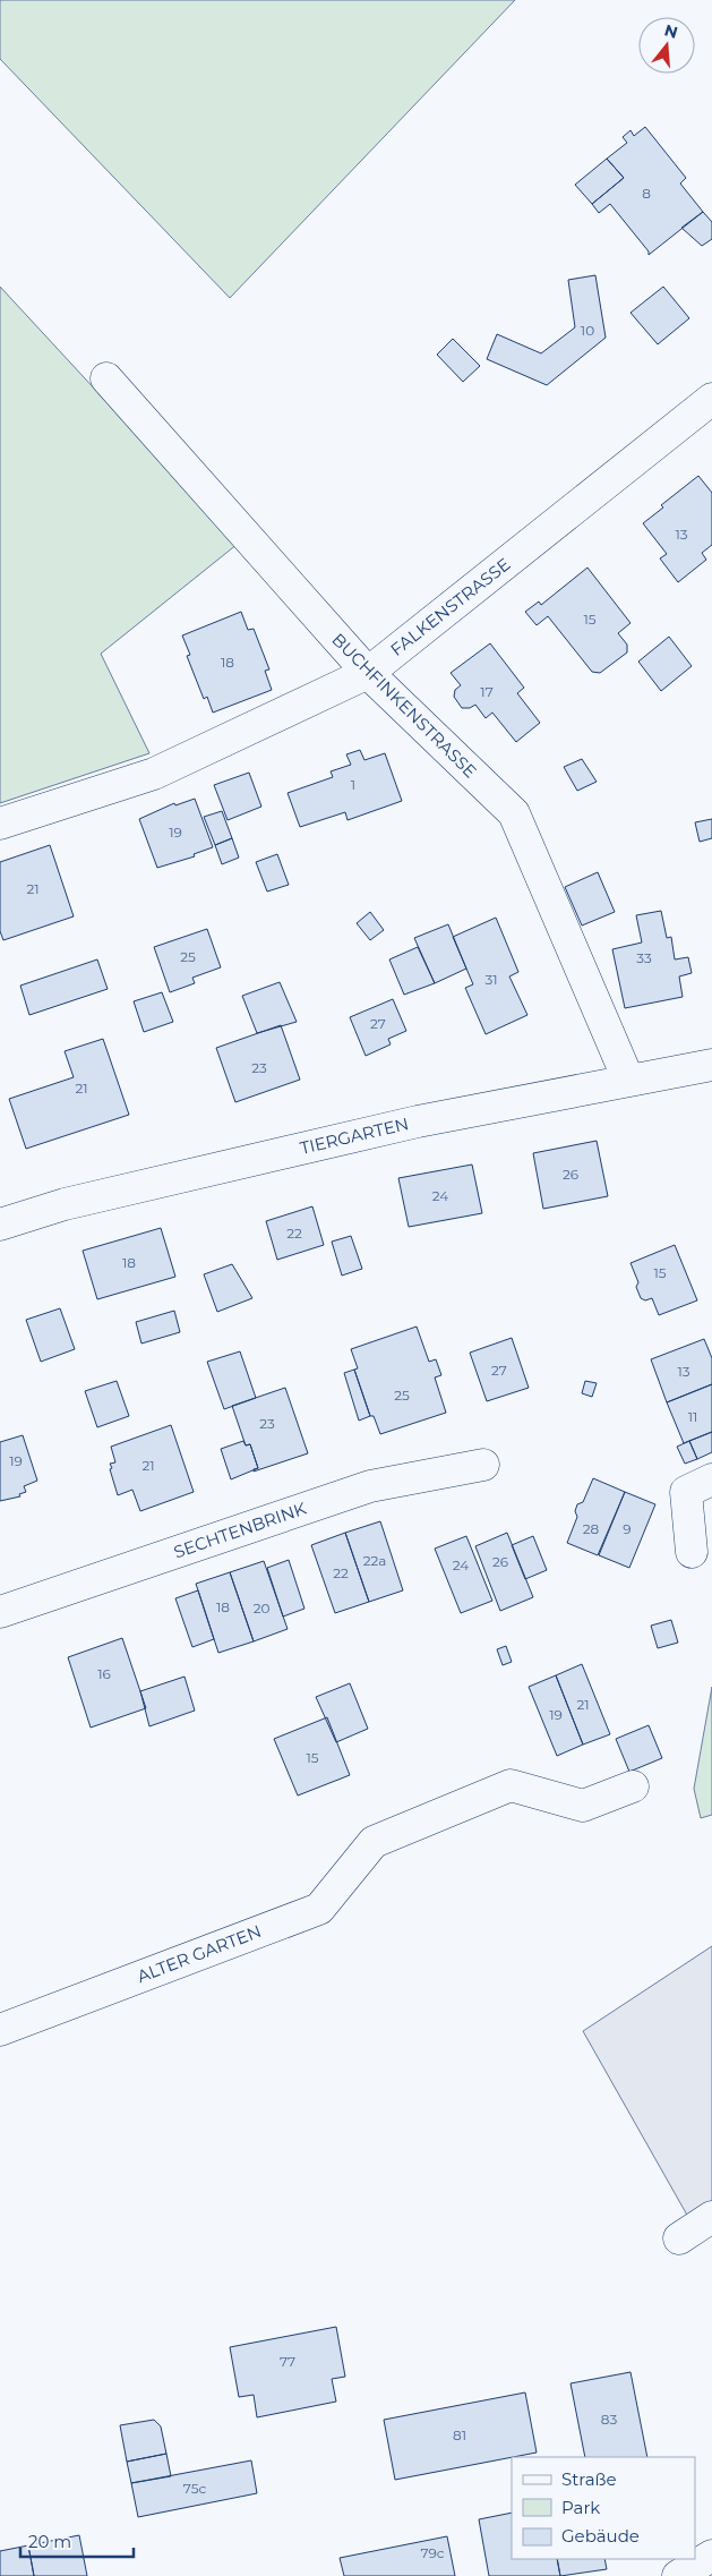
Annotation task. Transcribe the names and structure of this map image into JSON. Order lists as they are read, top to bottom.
{
  "streets": {
    "street": [
      "FALKENSTRASSE",
      "BUCHFINKENSTRASSE",
      "TIERGARTEN",
      "SECHTENBRINK",
      "ALTER GARTEN"
    ]
  },
  "crossings": [
    ["FALKENSTRASSE", "BUCHFINKENSTRASSE"],
    ["BUCHFINKENSTRASSE", "TIERGARTEN"]
  ],
  "house_numbers": [
    "8",
    "10",
    "13",
    "15",
    "18",
    "17",
    "1",
    "19",
    "21",
    "25",
    "33",
    "31",
    "27",
    "23",
    "21",
    "26",
    "24",
    "22",
    "18",
    "15",
    "27",
    "13",
    "25",
    "11",
    "23",
    "19",
    "21",
    "28",
    "9",
    "22a",
    "26",
    "24",
    "22",
    "18",
    "20",
    "16",
    "21",
    "19",
    "15",
    "77",
    "83",
    "81",
    "75c",
    "79c"
  ],
  "legend": ["Straße", "Park", "Gebäude"],
  "scale_bar": "20 m",
  "north": "top"
}
